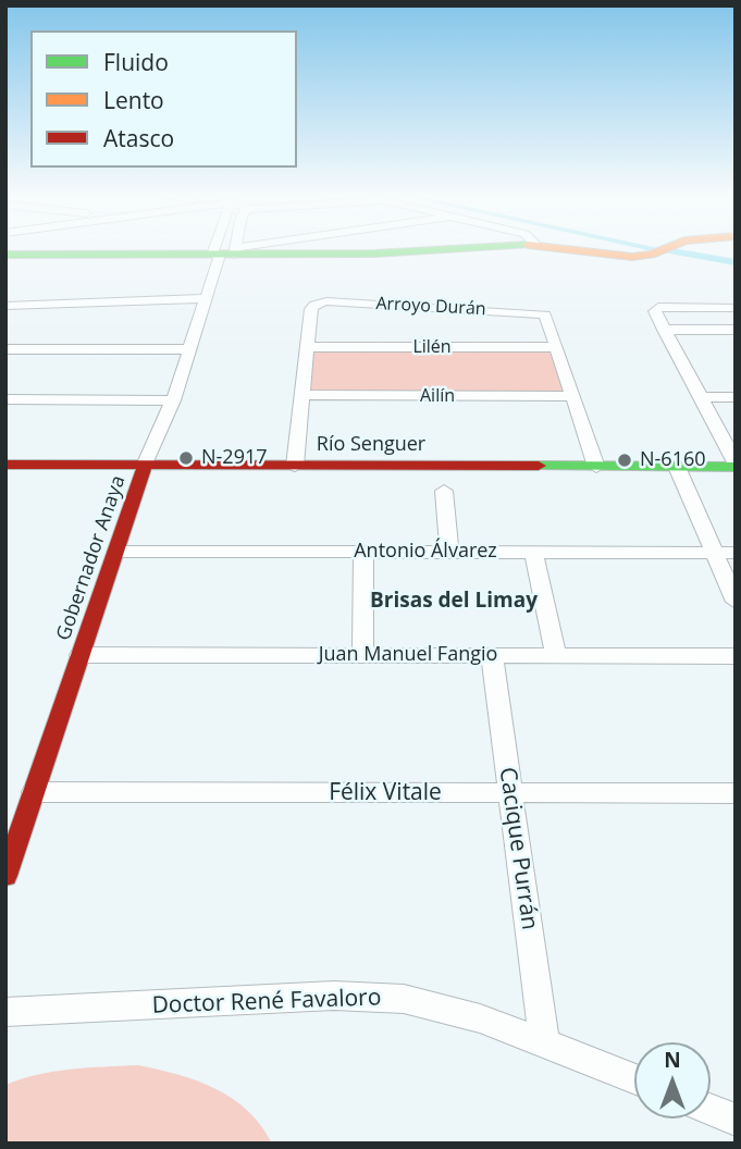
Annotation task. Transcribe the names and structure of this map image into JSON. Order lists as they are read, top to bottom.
{
  "streets": {
    "street": [
      "Arroyo Durán",
      "Lilén",
      "Ailín",
      "Río Senguer",
      "Antonio Álvarez",
      "Gobernador Anaya",
      "Juan Manuel Fangio",
      "Félix Vitale",
      "Cacique Purrán",
      "Doctor René Favaloro"
    ]
  },
  "crossings": [
    ["Arroyo Durán", "Lilén"],
    ["Río Senguer", "Gobernador Anaya"],
    ["Antonio Álvarez", "Gobernador Anaya"],
    ["Gobernador Anaya", "Juan Manuel Fangio"],
    ["Gobernador Anaya", "Félix Vitale"],
    ["Juan Manuel Fangio", "Cacique Purrán"],
    ["Félix Vitale", "Cacique Purrán"],
    ["Cacique Purrán", "Doctor René Favaloro"]
  ],
  "districts": ["Brisas del Limay"],
  "places": ["N-2917", "N-6160"],
  "legend": ["Fluido", "Lento", "Atasco"],
  "north": "top"
}
